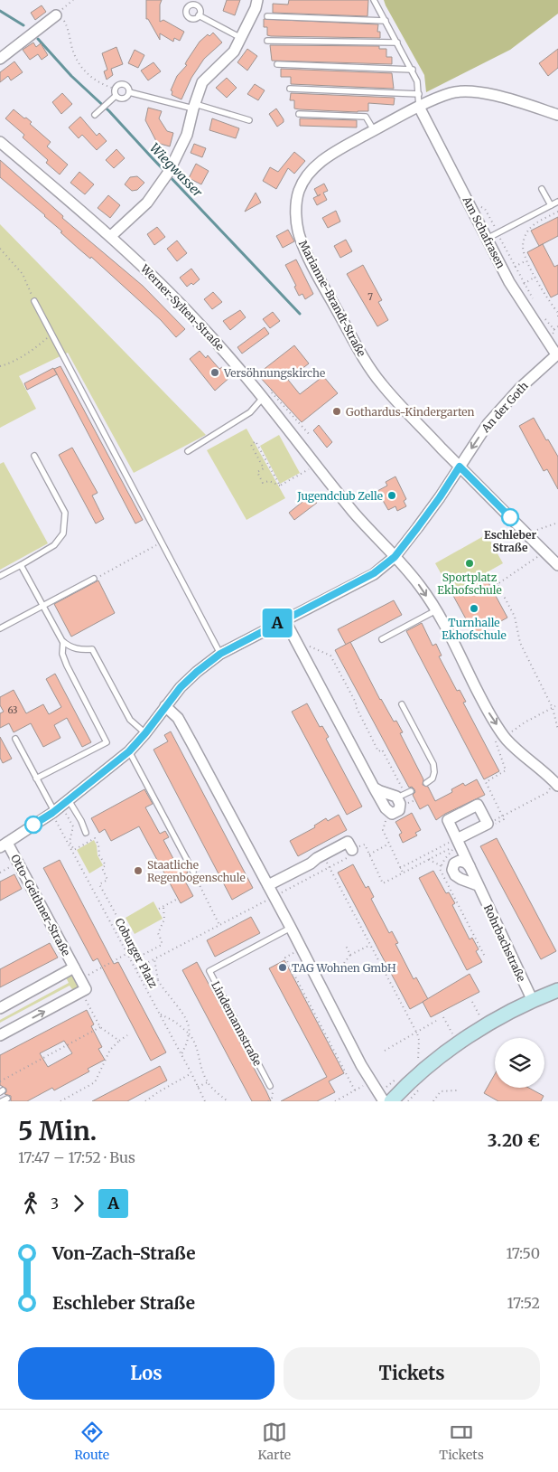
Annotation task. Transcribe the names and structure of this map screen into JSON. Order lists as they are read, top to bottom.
{
  "streets": {
    "street": [
      "Am Schafrasen",
      "Marianne-Brandt-Straße",
      "Werner-Sylten-Straße",
      "An der Goth",
      "Otto-Geithner-Straße",
      "Rohrbachstraße"
    ],
    "lane": ["Lindemannstraße"],
    "path": ["Coburger Platz"]
  },
  "crossings": [
    ["Am Schafrasen", "Marianne-Brandt-Straße"],
    ["Am Schafrasen", "An der Goth"],
    ["Marianne-Brandt-Straße", "An der Goth"],
    ["Werner-Sylten-Straße", "An der Goth"],
    ["An der Goth", "Otto-Geithner-Straße"],
    ["An der Goth", "Coburger Platz"]
  ],
  "water": ["Wiegwasser"],
  "places": [
    "Versöhnungskirche",
    "Gothardus-Kindergarten",
    "Jugendclub Zelle",
    "Eschleber Straße",
    "Sportplatz Ekhofschule",
    "Turnhalle Ekhofschule",
    "Staatliche Regenbogenschule",
    "TAG Wohnen GmbH"
  ],
  "lines": ["bus line A"],
  "house_numbers": ["7", "63"],
  "page": {
    "on_map": "A",
    "heading": ["5 Min.", "17:47 – 17:52 · Bus", "3.20 €"],
    "legs": ["3", "A"],
    "list": [
      {
        "name": "Von-Zach-Straße",
        "value": "17:50"
      },
      {
        "name": "Eschleber Straße",
        "value": "17:52"
      }
    ],
    "buttons": ["Los", "Tickets"],
    "tabs": ["Route", "Karte", "Tickets"]
  }
}
